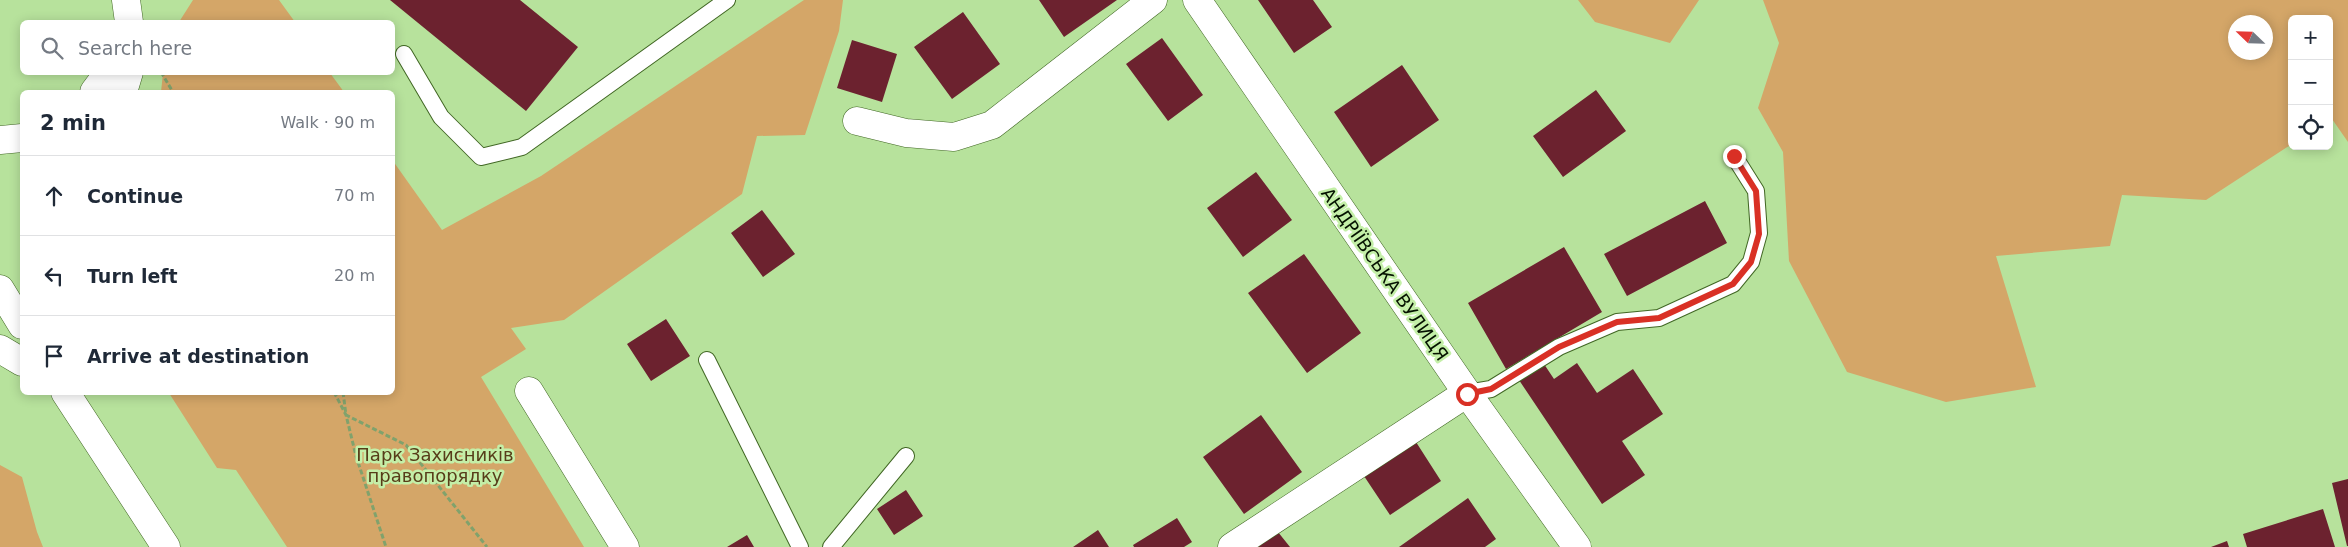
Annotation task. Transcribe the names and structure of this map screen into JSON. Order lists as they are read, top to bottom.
{
  "streets": {
    "street": ["АНДРІЇВСЬКА ВУЛИЦЯ"]
  },
  "parks": ["Парк Захисників правопорядку"],
  "north": "top left",
  "page": {
    "map_buttons": ["+", "−"],
    "search": "Search here",
    "heading": ["2 min", "Walk · 90 m"],
    "list": [
      ["Continue", "70 m"],
      ["Turn left", "20 m"],
      "Arrive at destination"
    ]
  }
}
